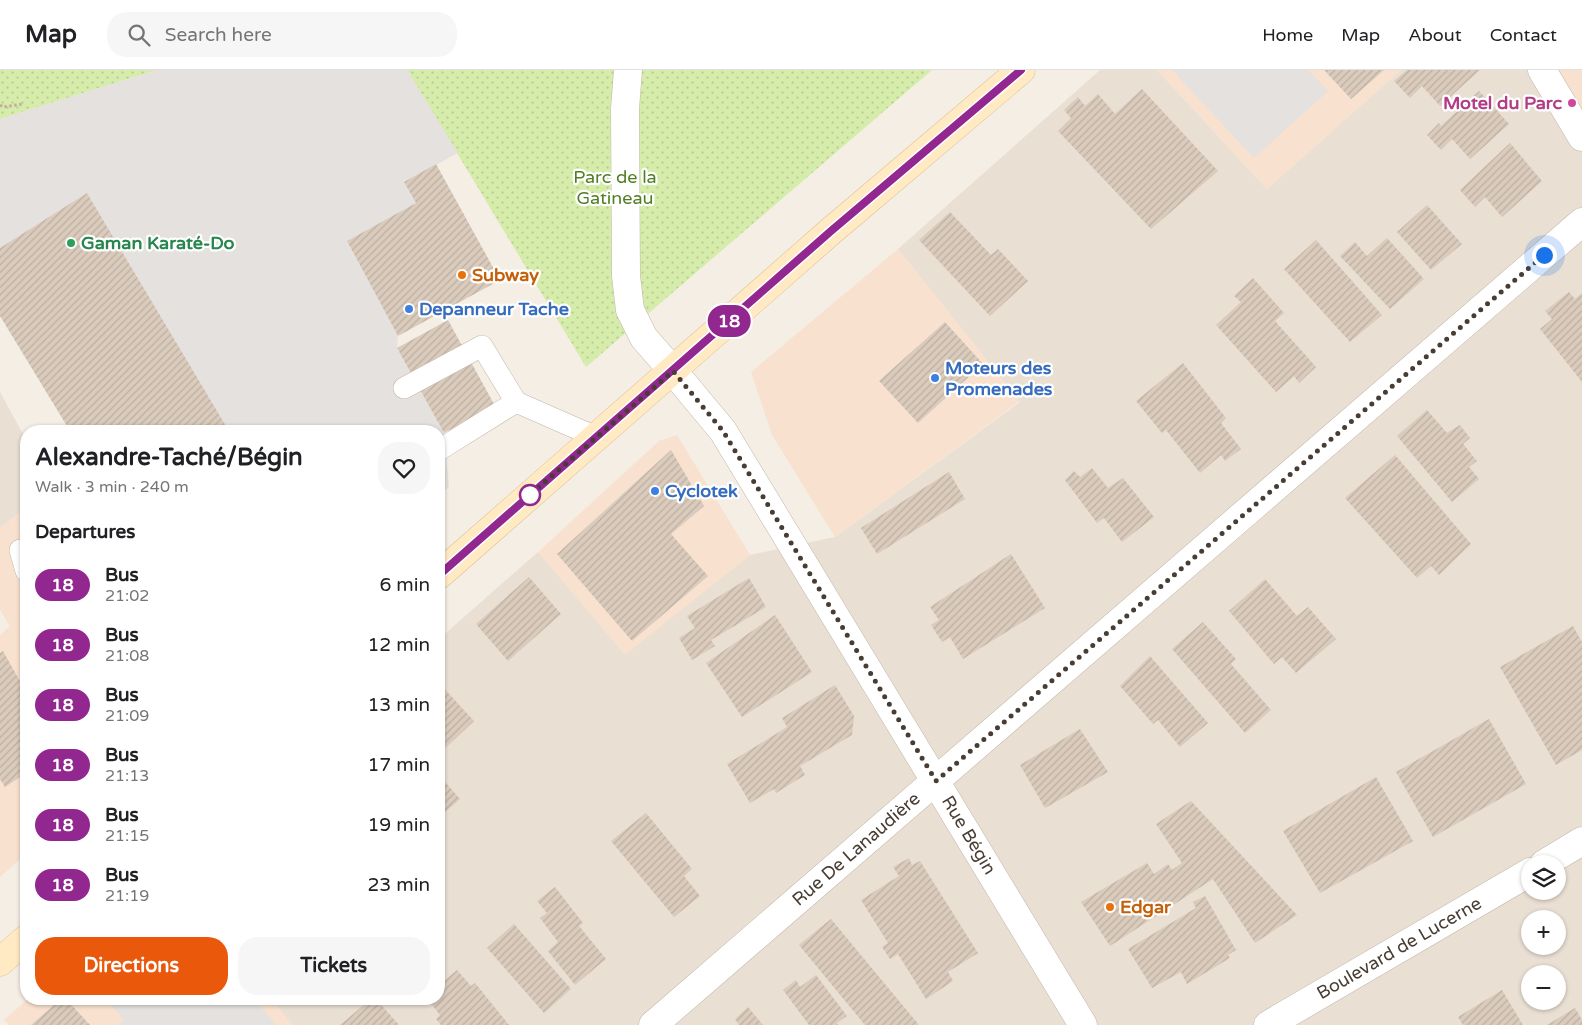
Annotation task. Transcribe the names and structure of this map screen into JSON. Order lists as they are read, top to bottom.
{
  "streets": {
    "street": ["Rue Bégin", "Rue De Lanaudière", "Boulevard de Lucerne"]
  },
  "crossings": [
    ["Rue Bégin", "Rue De Lanaudière"]
  ],
  "parks": ["Parc de la Gatineau"],
  "places": [
    "Motel du Parc",
    "Gaman Karaté-Do",
    "Subway",
    "Depanneur Tache",
    "Moteurs des Promenades",
    "Cyclotek",
    "Edgar"
  ],
  "lines": ["bus line 18"],
  "page": {
    "header": "Map",
    "search": "Search here",
    "nav": [
      "Home",
      "Map",
      "About",
      "Contact"
    ],
    "on_map": "18",
    "heading": [
      ["Alexandre-Taché/Bégin", "Walk · 3 min · 240 m"],
      "Departures"
    ],
    "list": [
      {
        "mark": "18",
        "name": "Bus",
        "note": "21:02",
        "value": "6 min"
      },
      {
        "mark": "18",
        "name": "Bus",
        "note": "21:08",
        "value": "12 min"
      },
      {
        "mark": "18",
        "name": "Bus",
        "note": "21:09",
        "value": "13 min"
      },
      {
        "mark": "18",
        "name": "Bus",
        "note": "21:13",
        "value": "17 min"
      },
      {
        "mark": "18",
        "name": "Bus",
        "note": "21:15",
        "value": "19 min"
      },
      {
        "mark": "18",
        "name": "Bus",
        "note": "21:19",
        "value": "23 min"
      }
    ],
    "map_buttons": ["+", "−"],
    "buttons": ["Directions", "Tickets"]
  }
}
